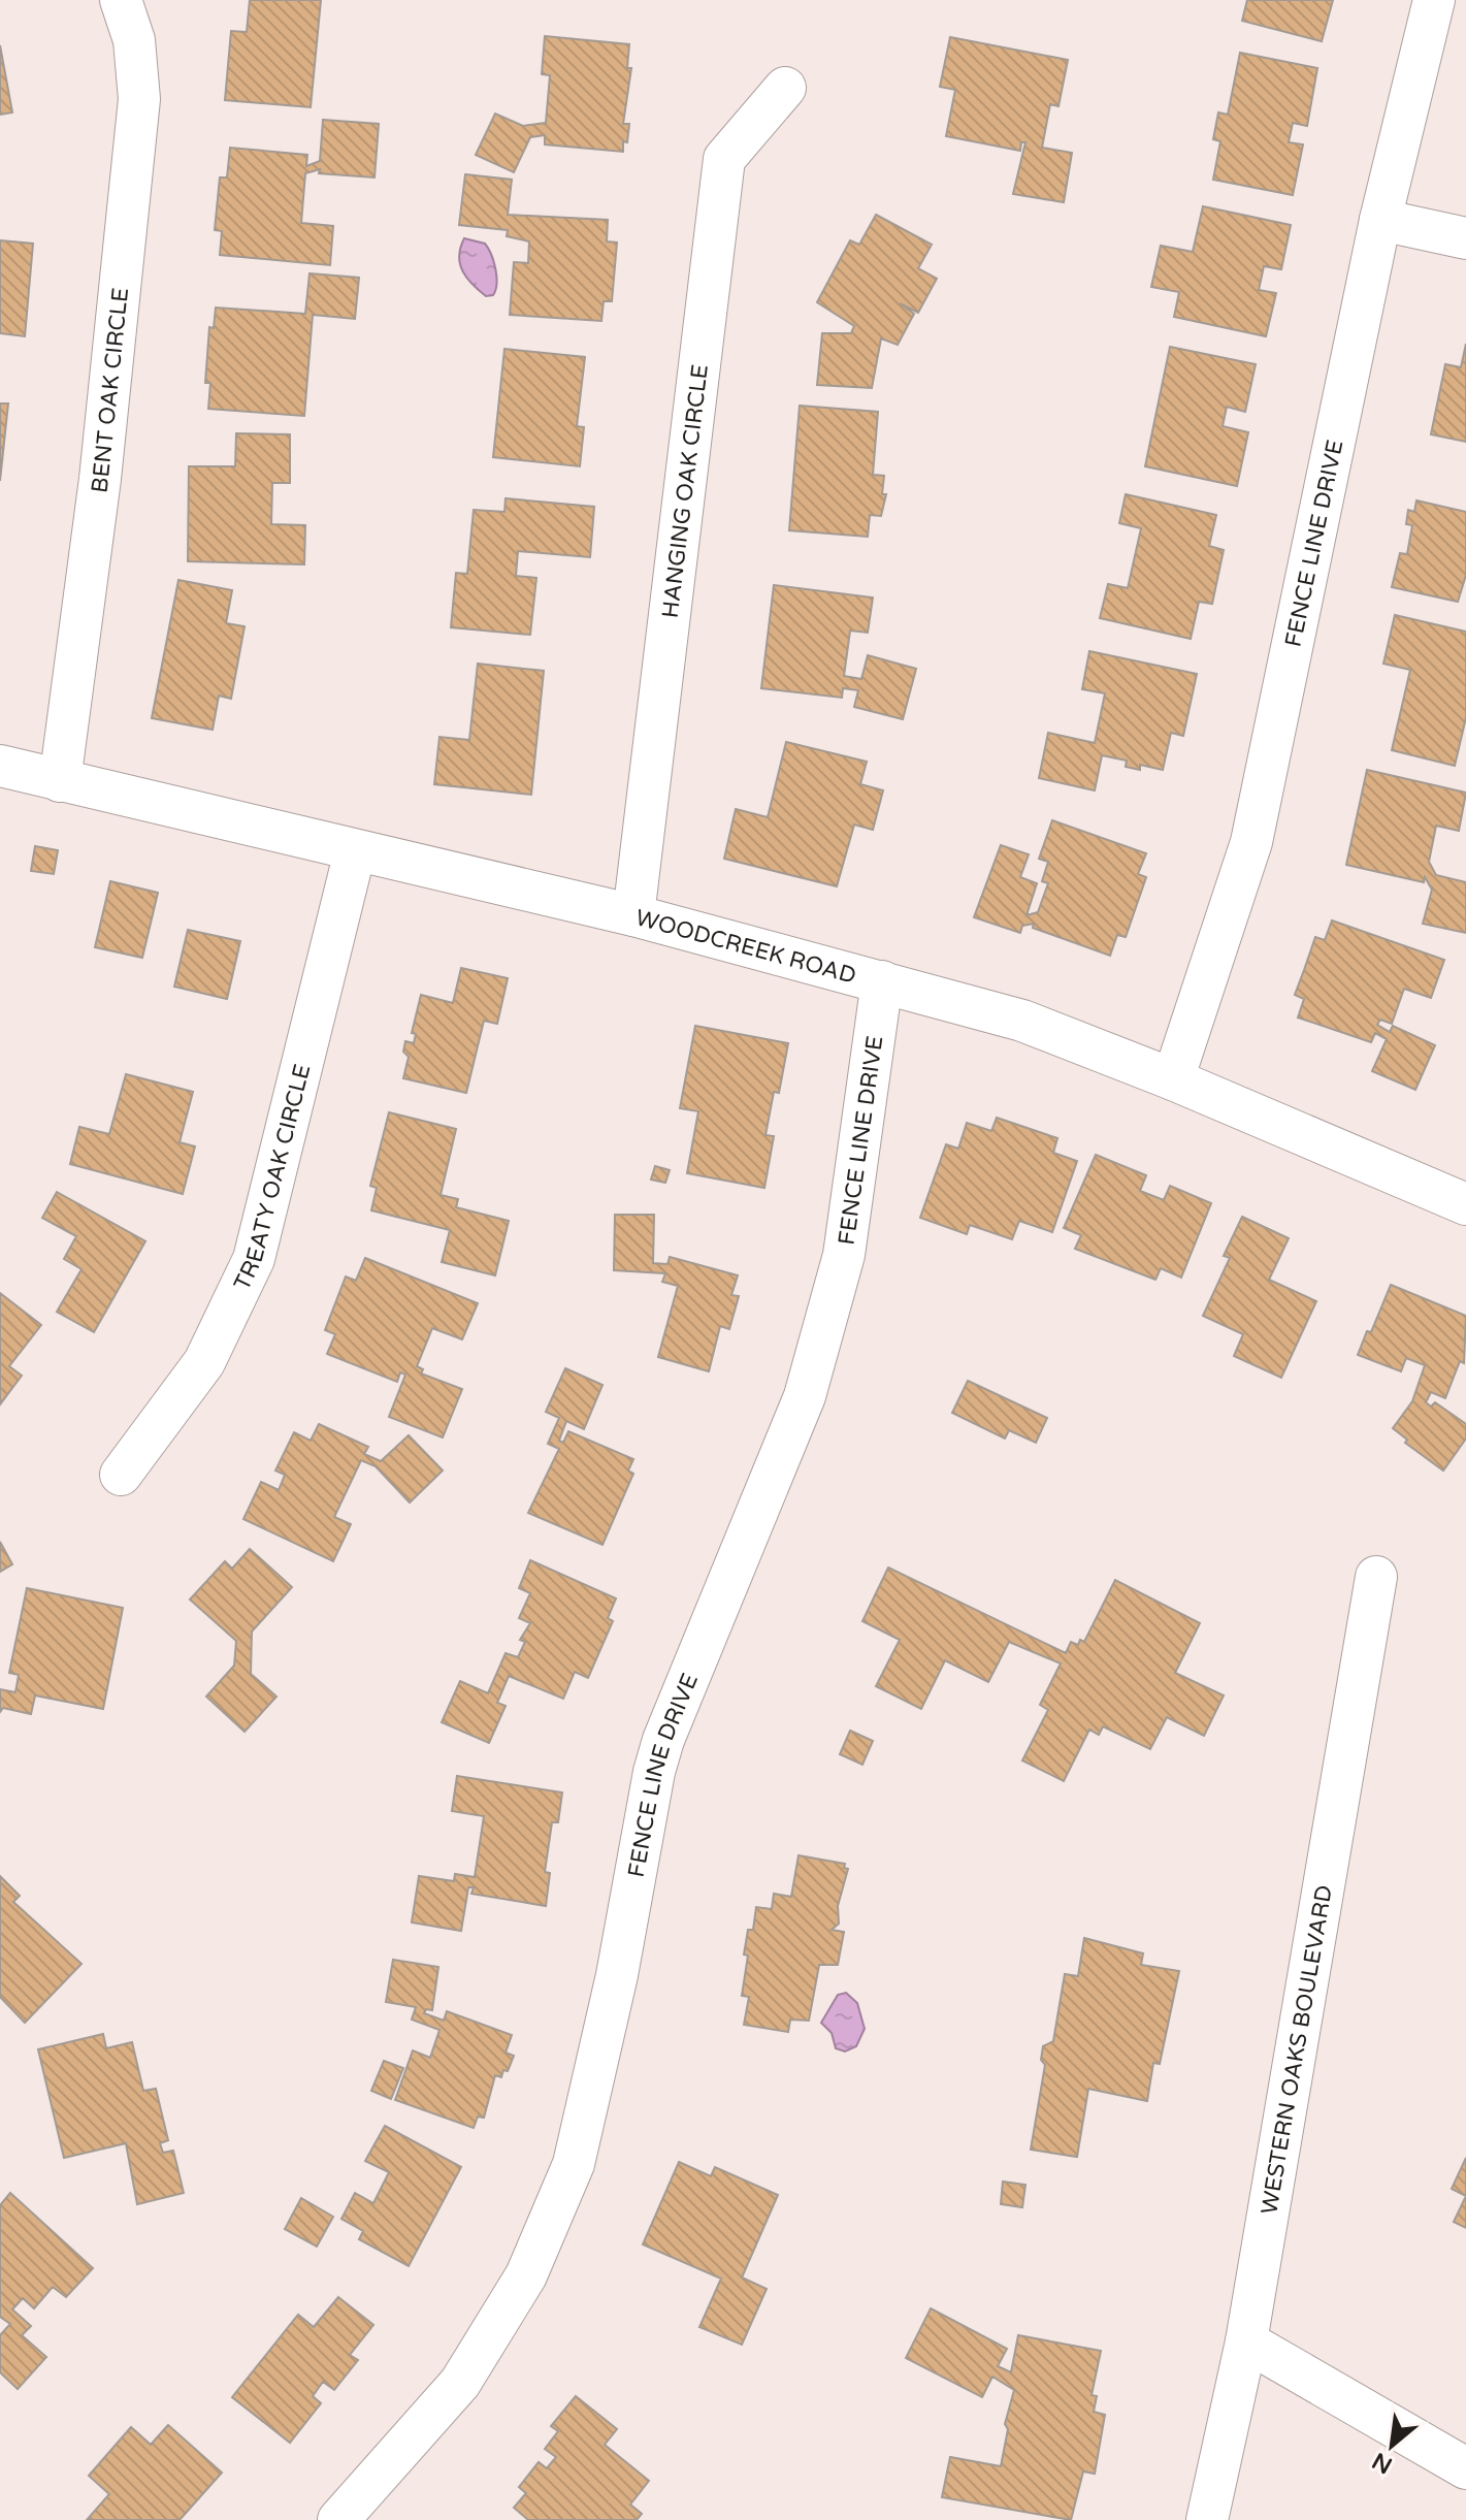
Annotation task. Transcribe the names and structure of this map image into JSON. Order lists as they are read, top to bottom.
{
  "streets": {
    "street": [
      "BENT OAK CIRCLE",
      "HANGING OAK CIRCLE",
      "FENCE LINE DRIVE",
      "WOODCREEK ROAD",
      "TREATY OAK CIRCLE",
      "WESTERN OAKS BOULEVARD"
    ]
  },
  "crossings": [
    ["BENT OAK CIRCLE", "WOODCREEK ROAD"],
    ["HANGING OAK CIRCLE", "WOODCREEK ROAD"],
    ["FENCE LINE DRIVE", "WOODCREEK ROAD"],
    ["WOODCREEK ROAD", "TREATY OAK CIRCLE"]
  ],
  "north": "bottom left"
}
